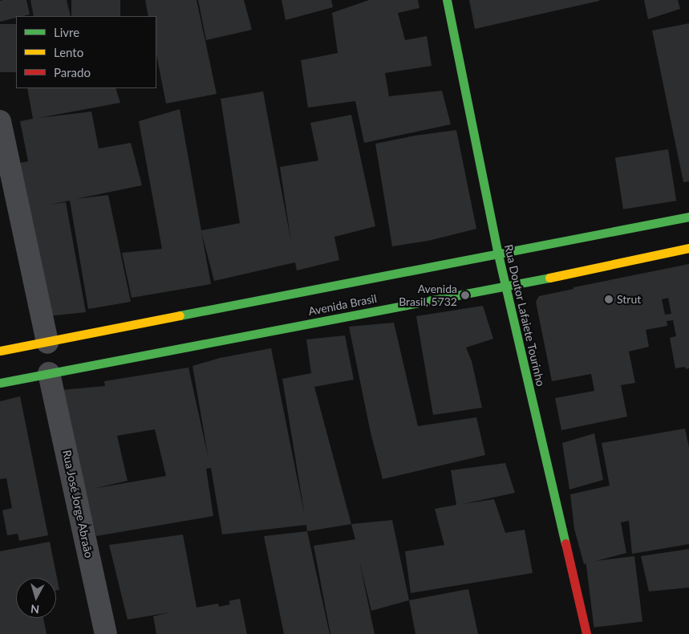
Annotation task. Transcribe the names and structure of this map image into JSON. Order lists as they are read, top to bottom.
{
  "streets": {
    "main road": ["Avenida Brasil", "Rua Doutor Lafaiete Tourinho"],
    "street": ["Rua José Jorge Abraão"]
  },
  "crossings": [
    ["Avenida Brasil", "Rua Doutor Lafaiete Tourinho"],
    ["Avenida Brasil", "Rua José Jorge Abraão"]
  ],
  "places": ["Avenida Brasil, 5732", "Strut"],
  "legend": ["Livre", "Lento", "Parado"],
  "north": "bottom"
}
